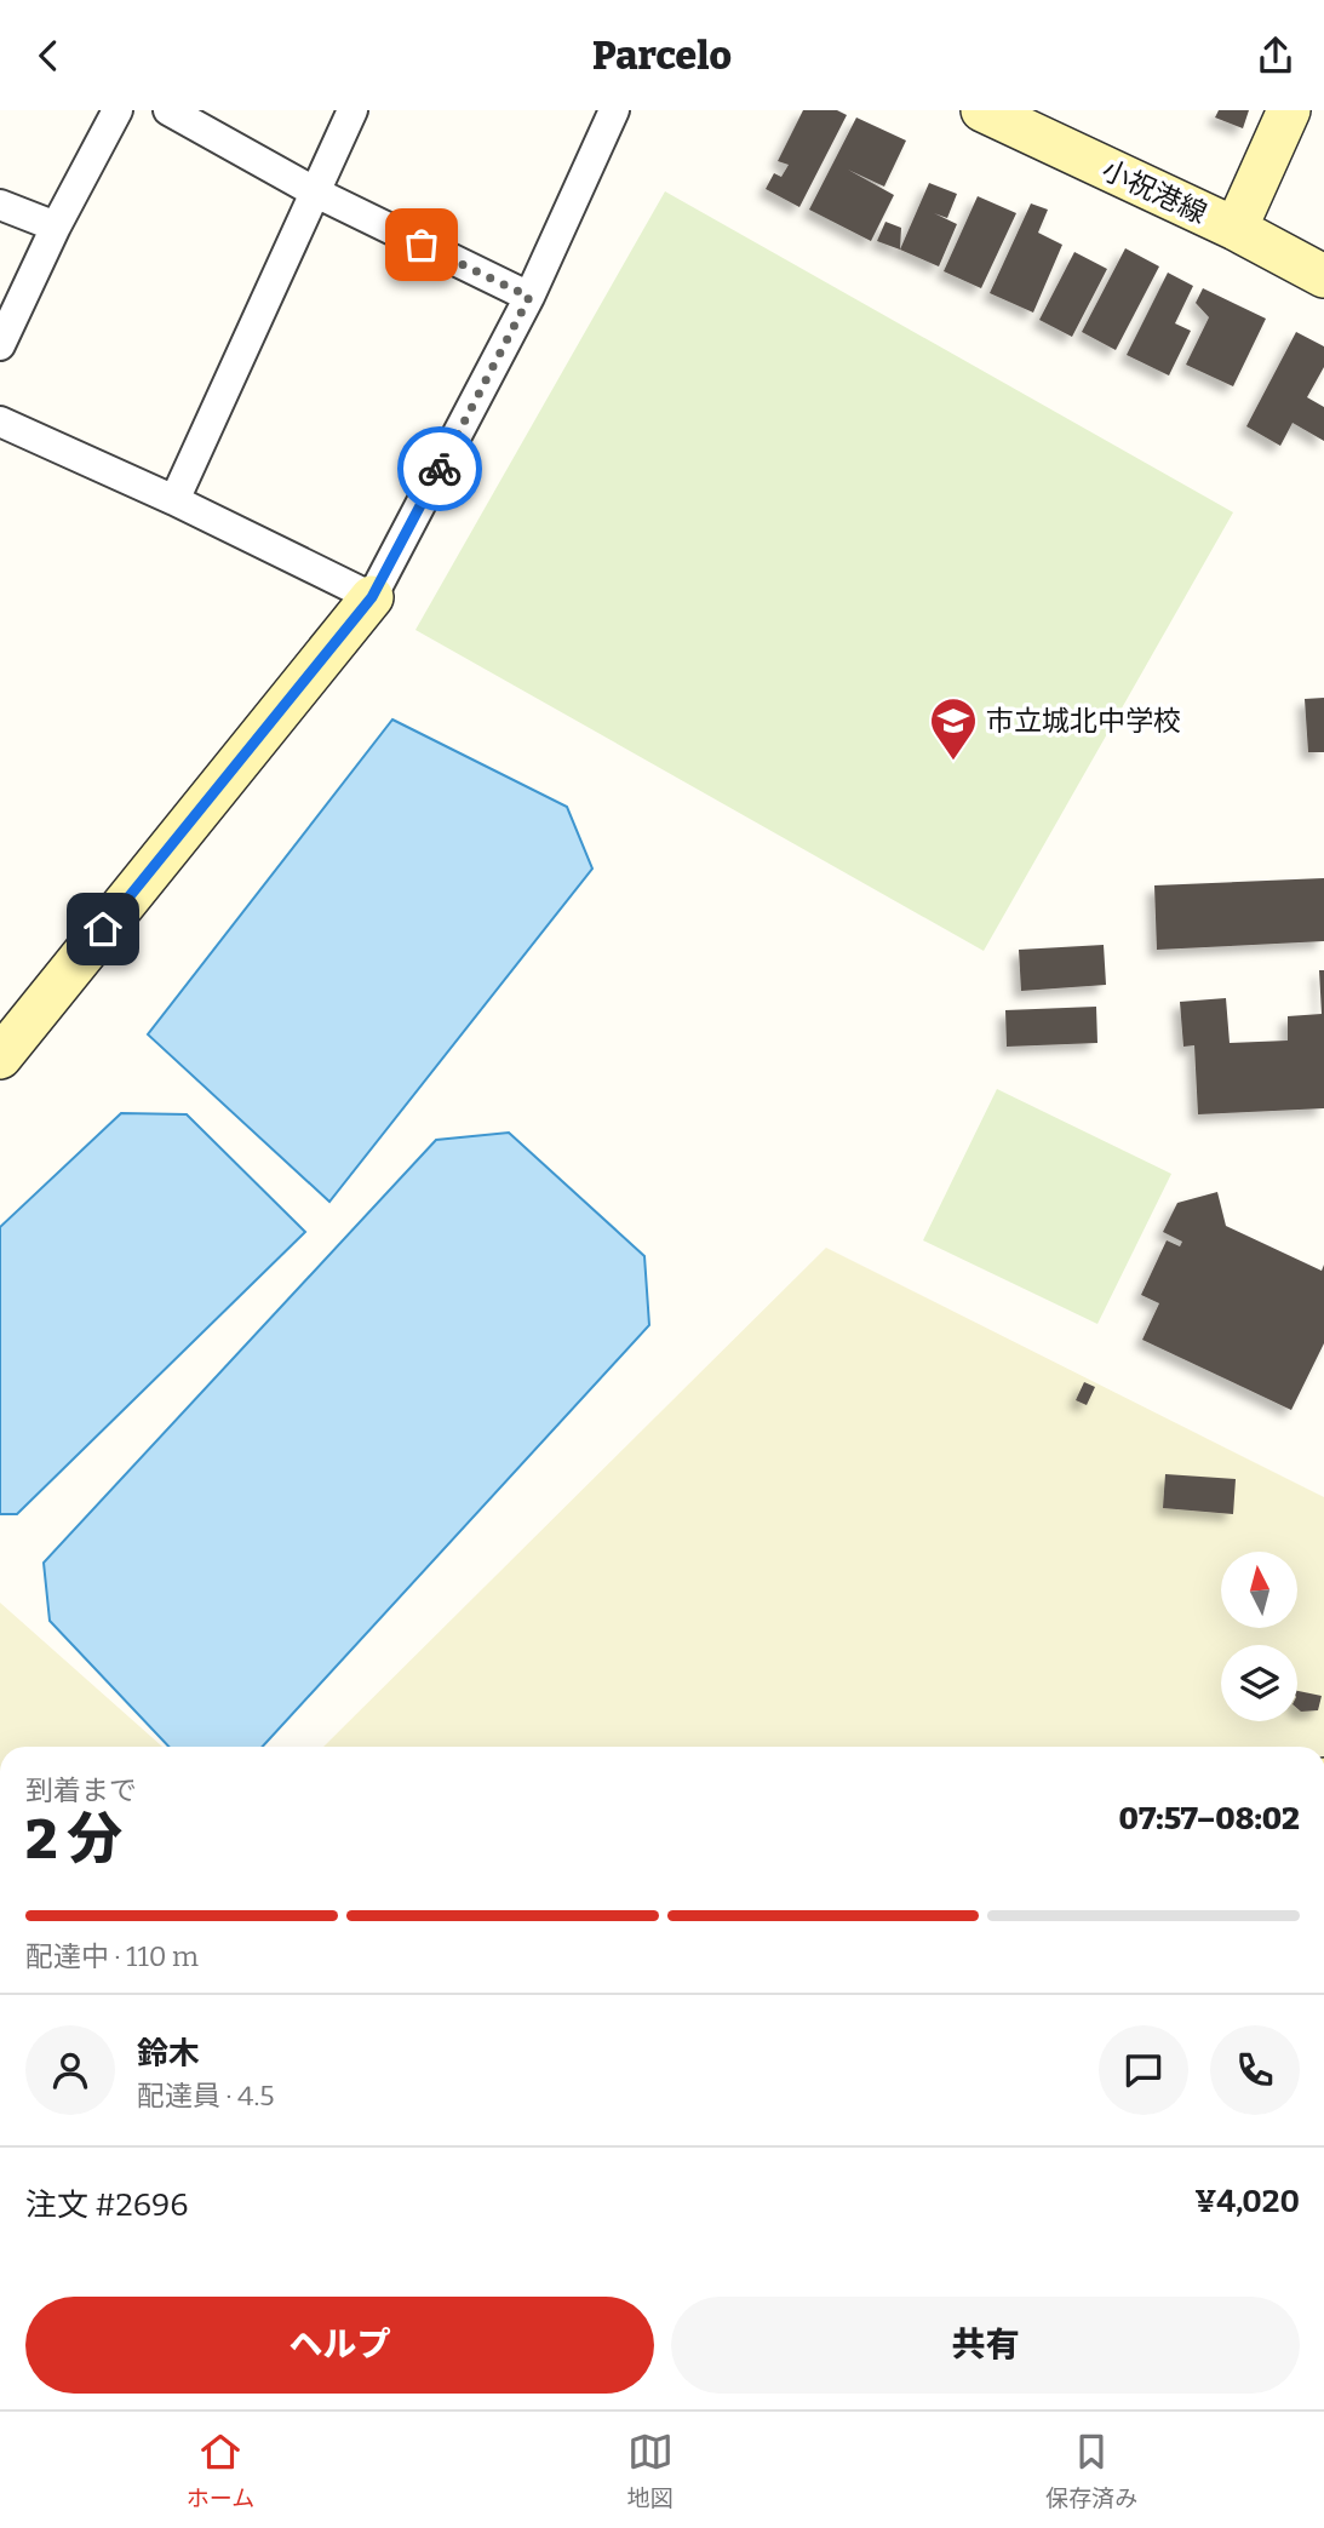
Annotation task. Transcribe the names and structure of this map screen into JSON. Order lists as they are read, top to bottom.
{
  "streets": {
    "street": ["小祝港線"]
  },
  "places": {
    "school or university": ["市立城北中学校"]
  },
  "north": "top",
  "page": {
    "header": "Parcelo",
    "heading": ["2 分", "到着まで", "07:57–08:02"],
    "panel": [
      "鈴木",
      "配達員 · 4.5",
      "注文 #2696",
      "¥4,020"
    ],
    "bar": "配達中 · 110 m",
    "buttons": ["ヘルプ", "共有"],
    "tabs": ["ホーム", "地図", "保存済み"]
  }
}
